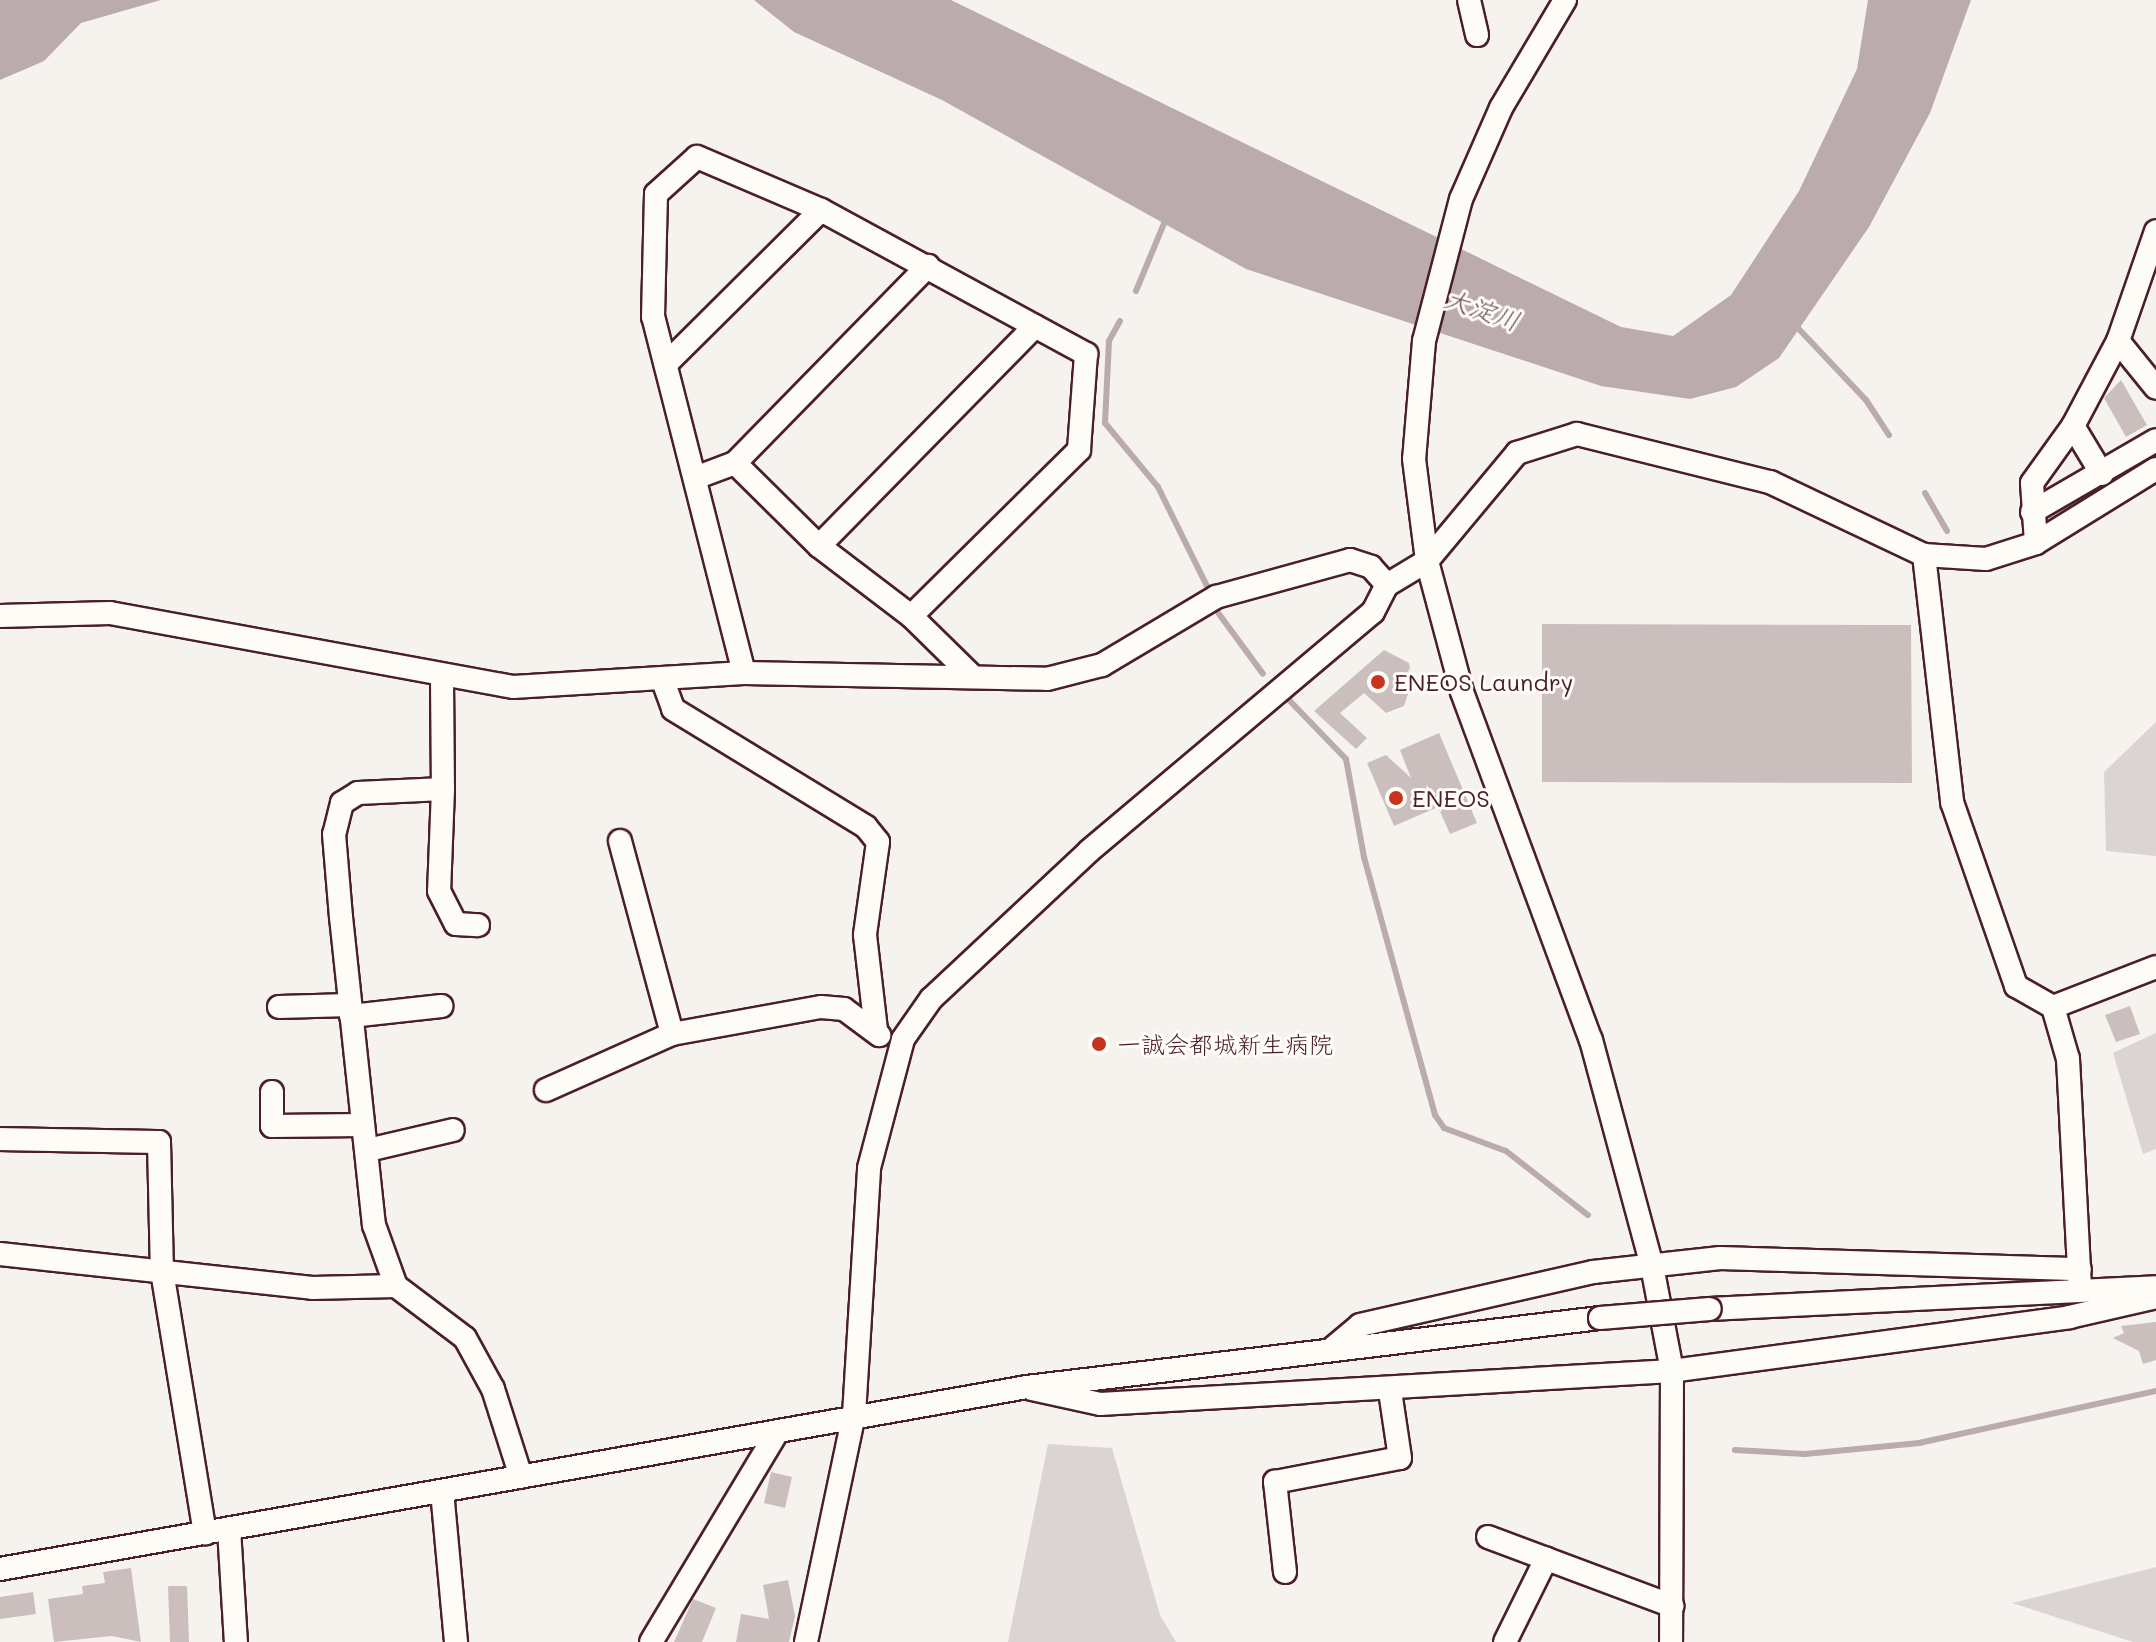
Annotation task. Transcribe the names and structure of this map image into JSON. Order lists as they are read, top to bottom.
{
  "water": ["大淀川"],
  "places": ["ENEOS Laundry", "ENEOS", "一誠会都城新生病院"]
}
